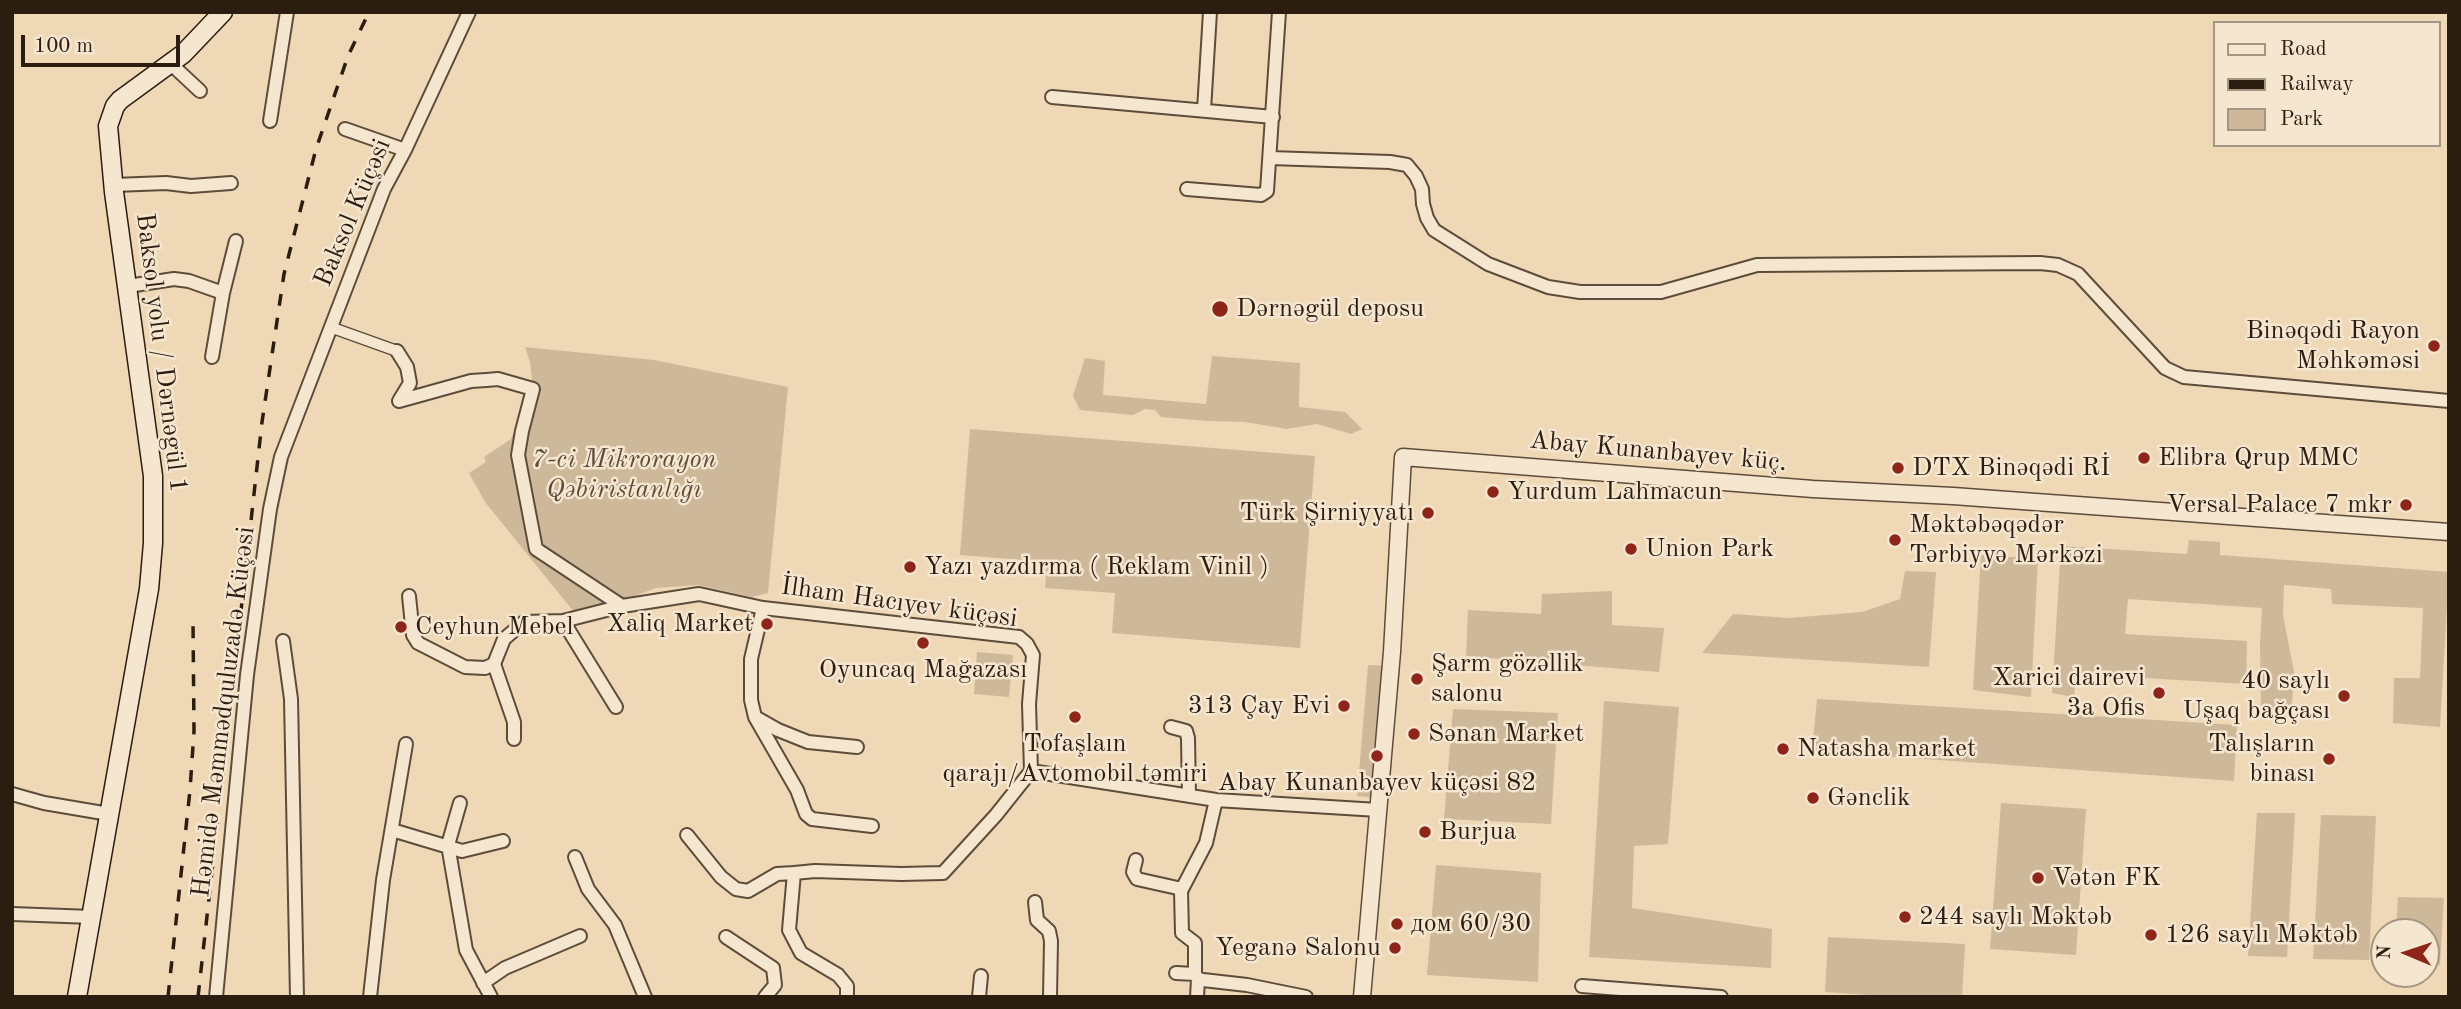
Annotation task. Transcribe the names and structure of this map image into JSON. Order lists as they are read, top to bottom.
{
  "streets": {
    "main road": ["Baksol yolu / Dərnəgül 1"],
    "street": [
      "Baksol Küçəsi",
      "Abay Kunanbayev küç.",
      "İlham Hacıyev küçəsi",
      "Həmidə Məmmədquluzadə Küçəsi"
    ]
  },
  "crossings": [
    ["Baksol Küçəsi", "Həmidə Məmmədquluzadə Küçəsi"]
  ],
  "parks": ["7-ci Mikrorayon Qəbiristanlığı"],
  "places": [
    "Dərnəgül deposu",
    "Binəqədi Rayon Məhkəməsi",
    "Elibra Qrup MMC",
    "DTX Binəqədi Rİ",
    "Yurdum Lahmacun",
    "Versal Palace 7 mkr",
    "Türk Şirniyyatı",
    "Məktəbəqədər Tərbiyyə Mərkəzi",
    "Union Park",
    "Yazı yazdırma ( Reklam Vinil )",
    "Xaliq Market",
    "Ceyhun Mebel",
    "Oyuncaq Mağazası",
    "Şarm gözəllik salonu",
    "Xarici dairevi 3a Ofis",
    "40 saylı Uşaq bağçası",
    "313 Çay Evi",
    "Tofaşlaın qarajı/Avtomobil təmiri",
    "Sənan Market",
    "Natasha market",
    "Abay Kunanbayev küçəsi 82",
    "Talışların binası",
    "Gənclik",
    "Burjua",
    "Vətən FK",
    "244 saylı Məktəb",
    "дом 60/30",
    "126 saylı Məktəb",
    "Yeganə Salonu"
  ],
  "legend": ["Road", "Railway", "Park"],
  "scale_bar": "100 m",
  "north": "left"
}
